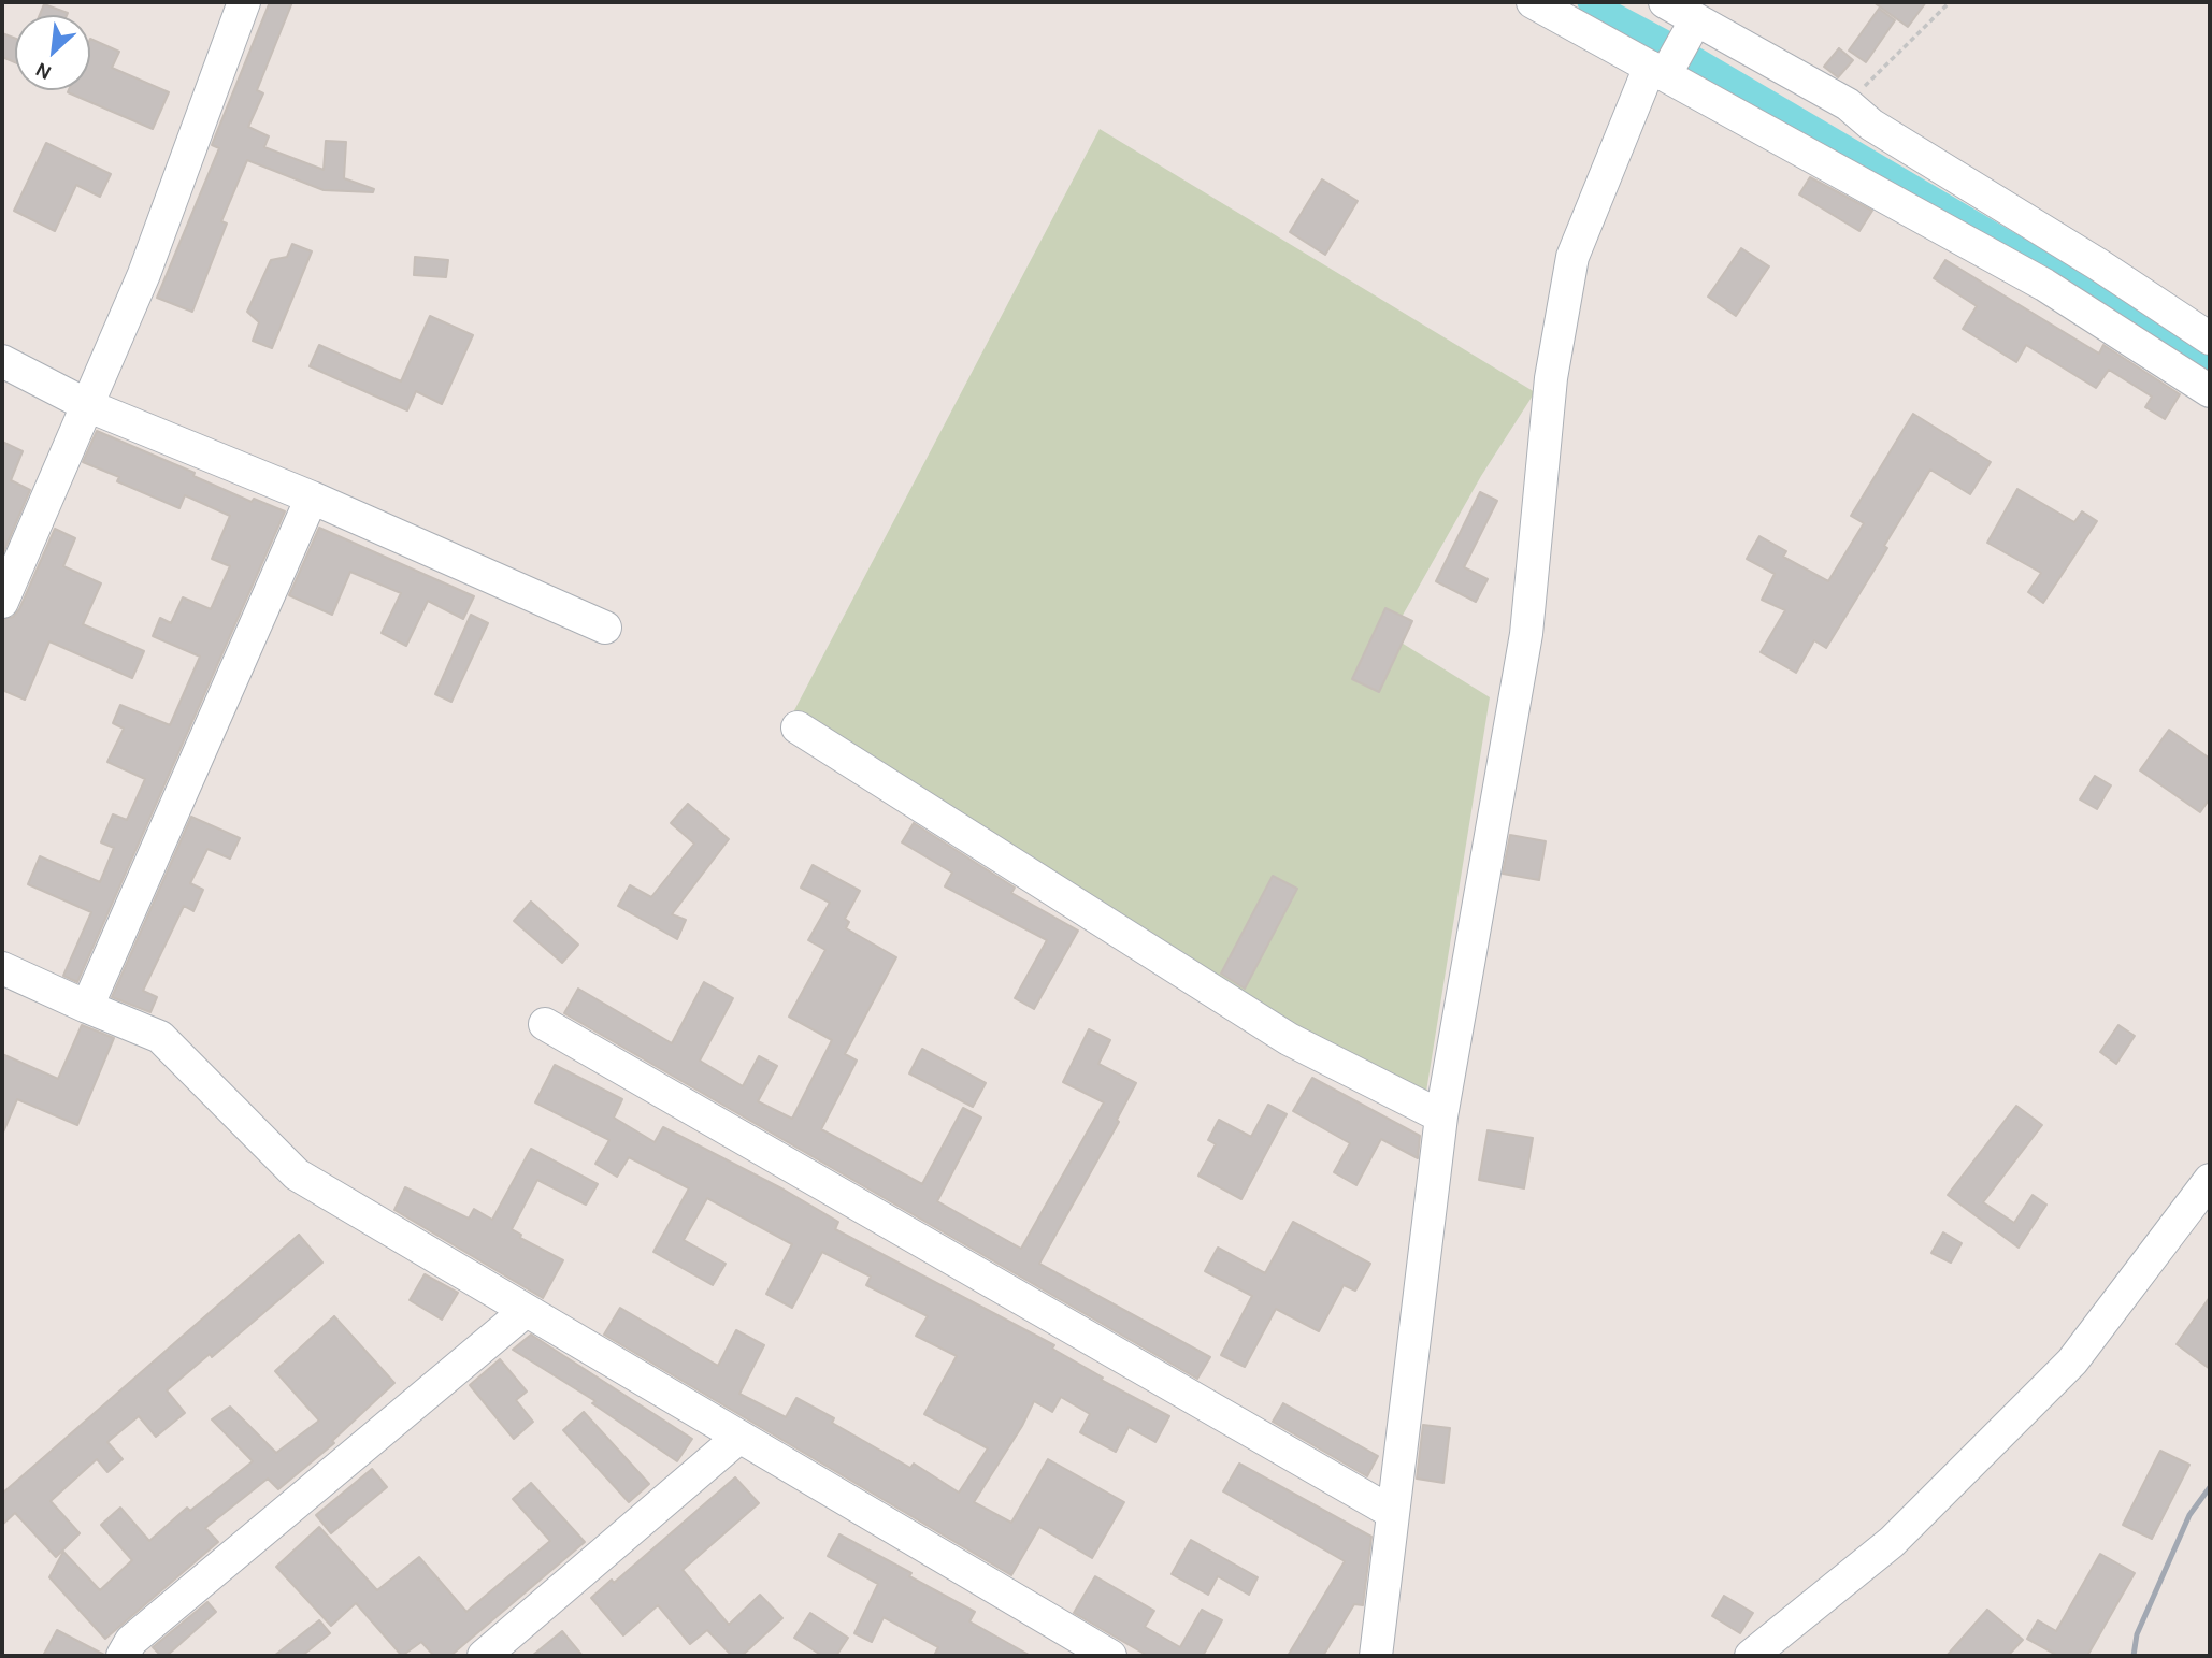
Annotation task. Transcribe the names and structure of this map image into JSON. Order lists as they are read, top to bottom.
{
  "north": "bottom left"
}
